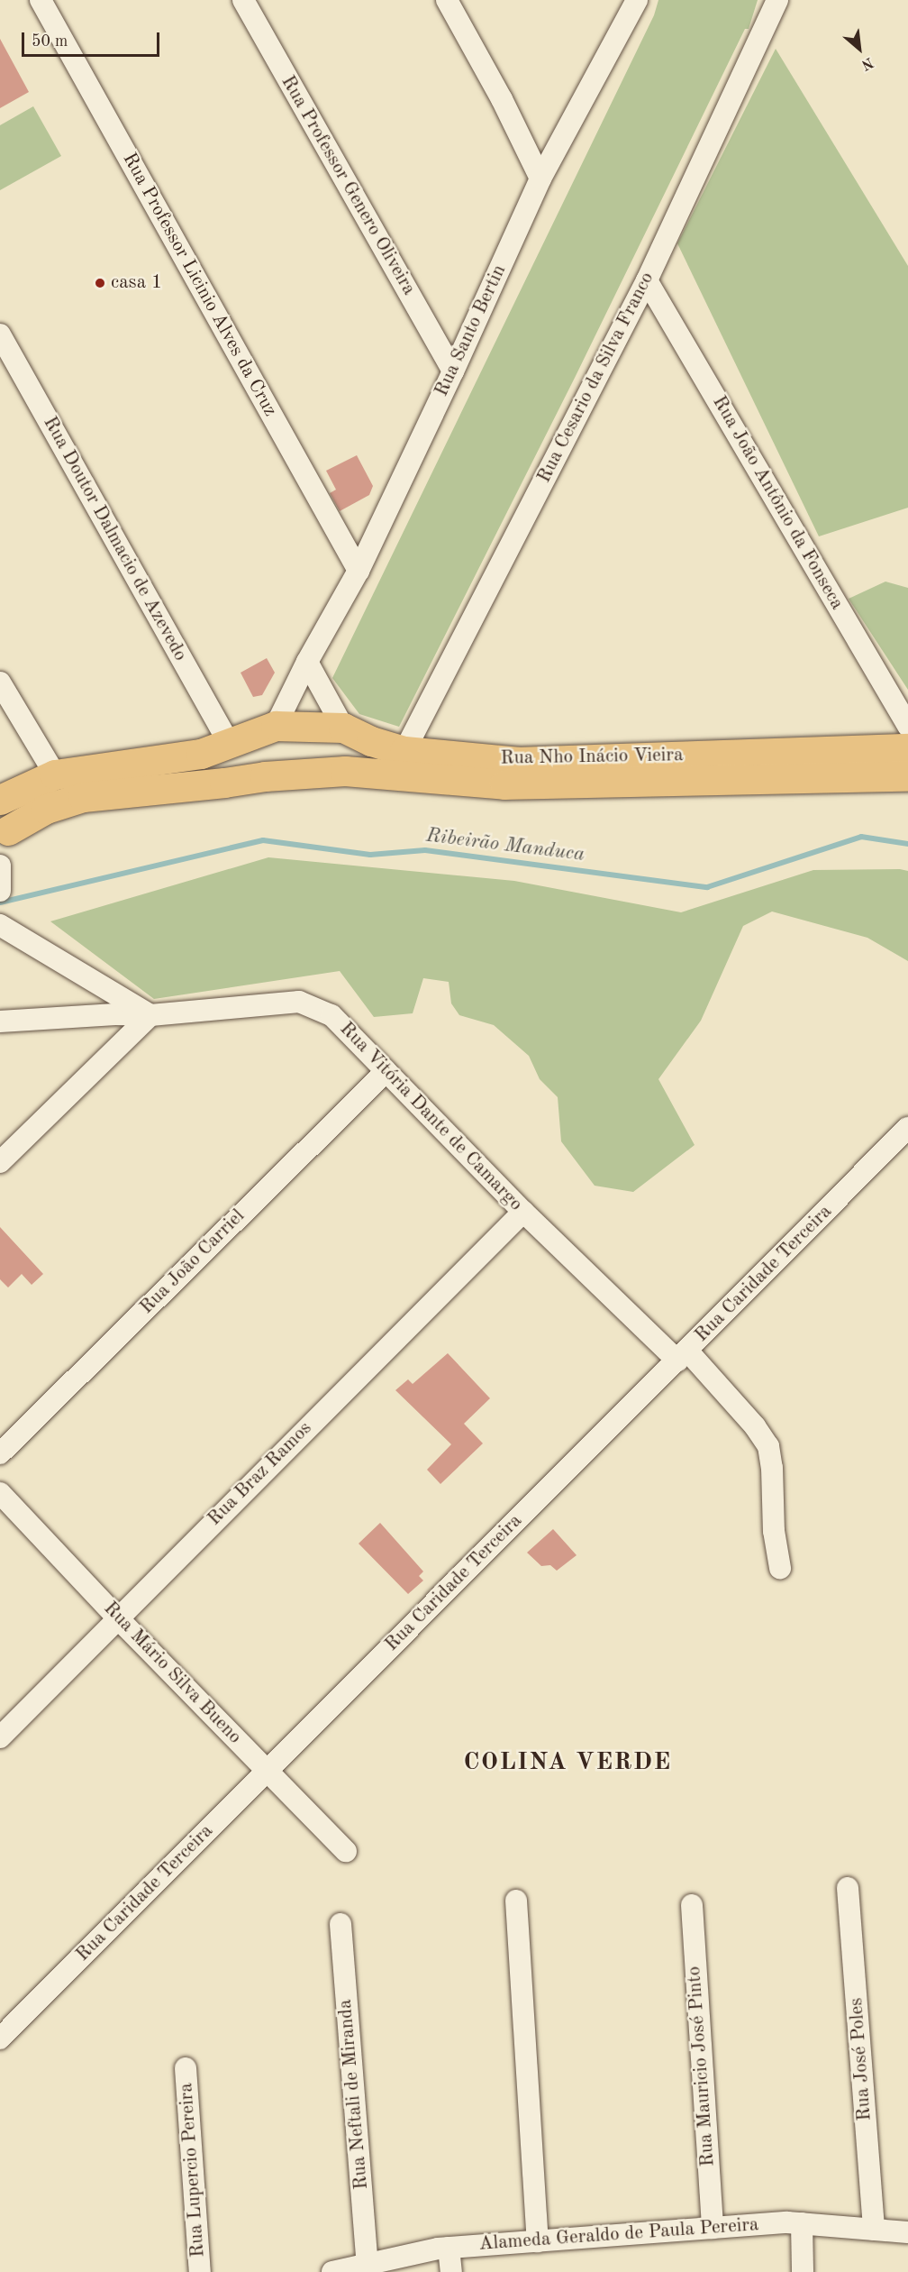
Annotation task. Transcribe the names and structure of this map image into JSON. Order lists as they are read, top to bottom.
{
  "streets": {
    "main road": ["Rua Nho Inácio Vieira"],
    "street": [
      "Rua Professor Genero Oliveira",
      "Rua Professor Licinio Alves da Cruz",
      "Rua Santo Bertin",
      "Rua Cesario da Silva Franco",
      "Rua João Antônio da Fonseca",
      "Rua Doutor Dalmacio de Azevedo",
      "Rua Vitória Dante de Camargo",
      "Rua João Carriel",
      "Rua Caridade Terceira",
      "Rua Braz Ramos",
      "Rua Mário Silva Bueno",
      "Rua José Poles",
      "Rua Mauricio José Pinto",
      "Rua Neftali de Miranda",
      "Rua Lupercio Pereira",
      "Alameda Geraldo de Paula Pereira"
    ]
  },
  "crossings": [
    ["Rua Professor Genero Oliveira", "Rua Santo Bertin"],
    ["Rua Professor Licinio Alves da Cruz", "Rua Santo Bertin"],
    ["Rua Santo Bertin", "Rua Nho Inácio Vieira"],
    ["Rua Cesario da Silva Franco", "Rua João Antônio da Fonseca"],
    ["Rua Cesario da Silva Franco", "Rua Nho Inácio Vieira"],
    ["Rua Doutor Dalmacio de Azevedo", "Rua Nho Inácio Vieira"],
    ["Rua Vitória Dante de Camargo", "Rua João Carriel"],
    ["Rua Vitória Dante de Camargo", "Rua Caridade Terceira"],
    ["Rua Vitória Dante de Camargo", "Rua Braz Ramos"],
    ["Rua Caridade Terceira", "Rua Mário Silva Bueno"],
    ["Rua Braz Ramos", "Rua Mário Silva Bueno"],
    ["Rua José Poles", "Alameda Geraldo de Paula Pereira"],
    ["Rua Mauricio José Pinto", "Alameda Geraldo de Paula Pereira"],
    ["Rua Neftali de Miranda", "Alameda Geraldo de Paula Pereira"]
  ],
  "districts": ["COLINA VERDE"],
  "water": ["Ribeirão Manduca"],
  "places": ["casa 1"],
  "scale_bar": "50 m",
  "north": "bottom right"
}
